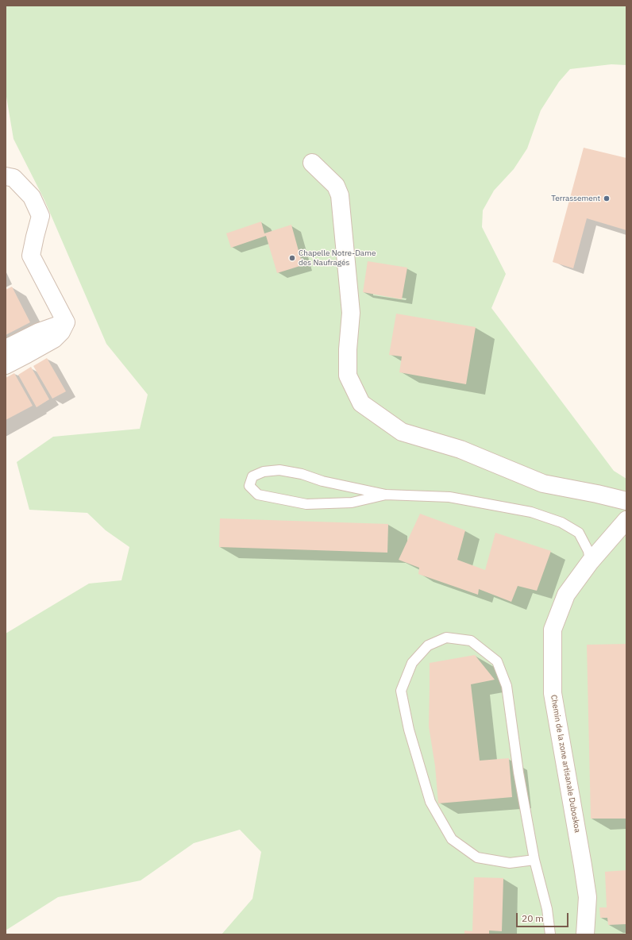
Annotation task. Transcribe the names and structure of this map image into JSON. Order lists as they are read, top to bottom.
{
  "streets": {
    "street": ["Chemin de la zone artisanale Duboskoa"]
  },
  "places": ["Terrassement", "Chapelle Notre-Dame des Naufragés"],
  "scale_bar": "20 m"
}
